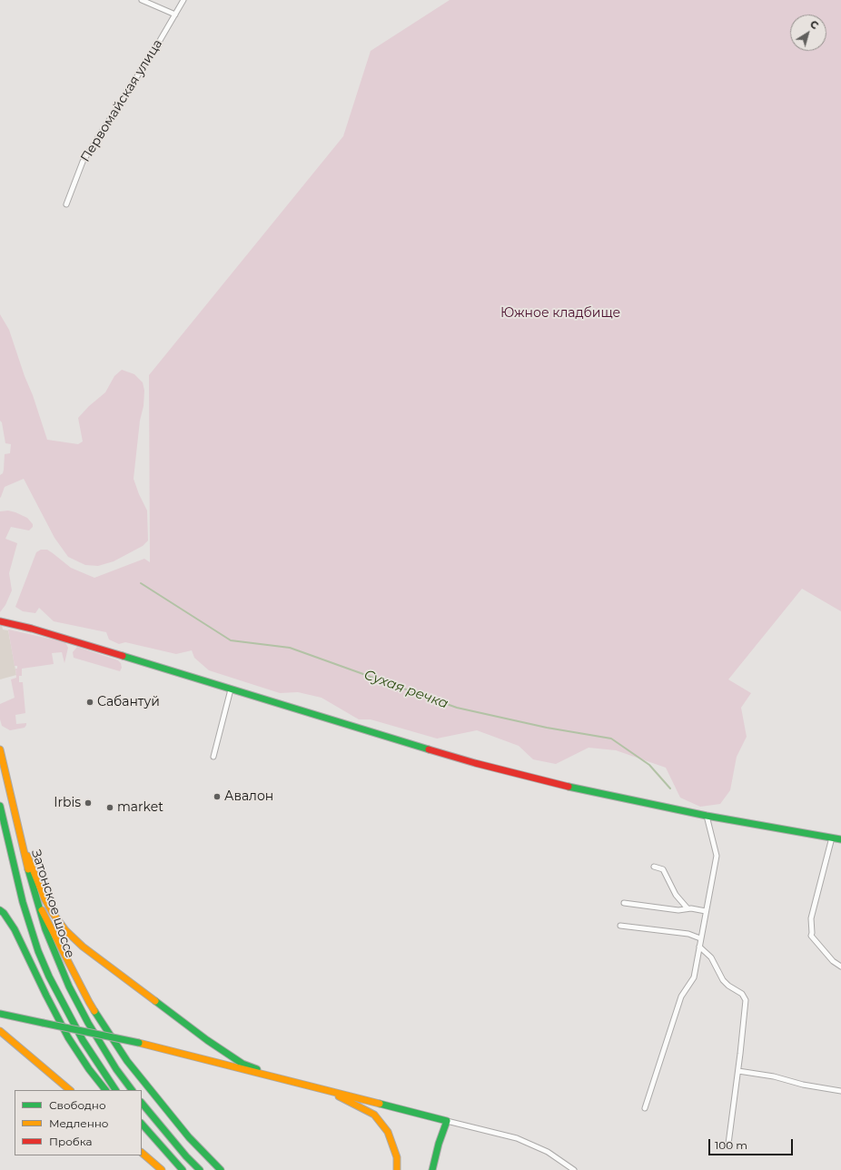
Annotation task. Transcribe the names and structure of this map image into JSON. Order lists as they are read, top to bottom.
{
  "streets": {
    "main road": ["Затонское шоссе"],
    "street": ["Первомайская улица"]
  },
  "water": ["Сухая речка"],
  "parks": ["Южное кладбище"],
  "places": [
    "Сабантуй",
    "Авалон",
    "Irbis",
    "market"
  ],
  "legend": ["Свободно", "Медленно", "Пробка"],
  "scale_bar": "100 m",
  "north": "top right"
}
